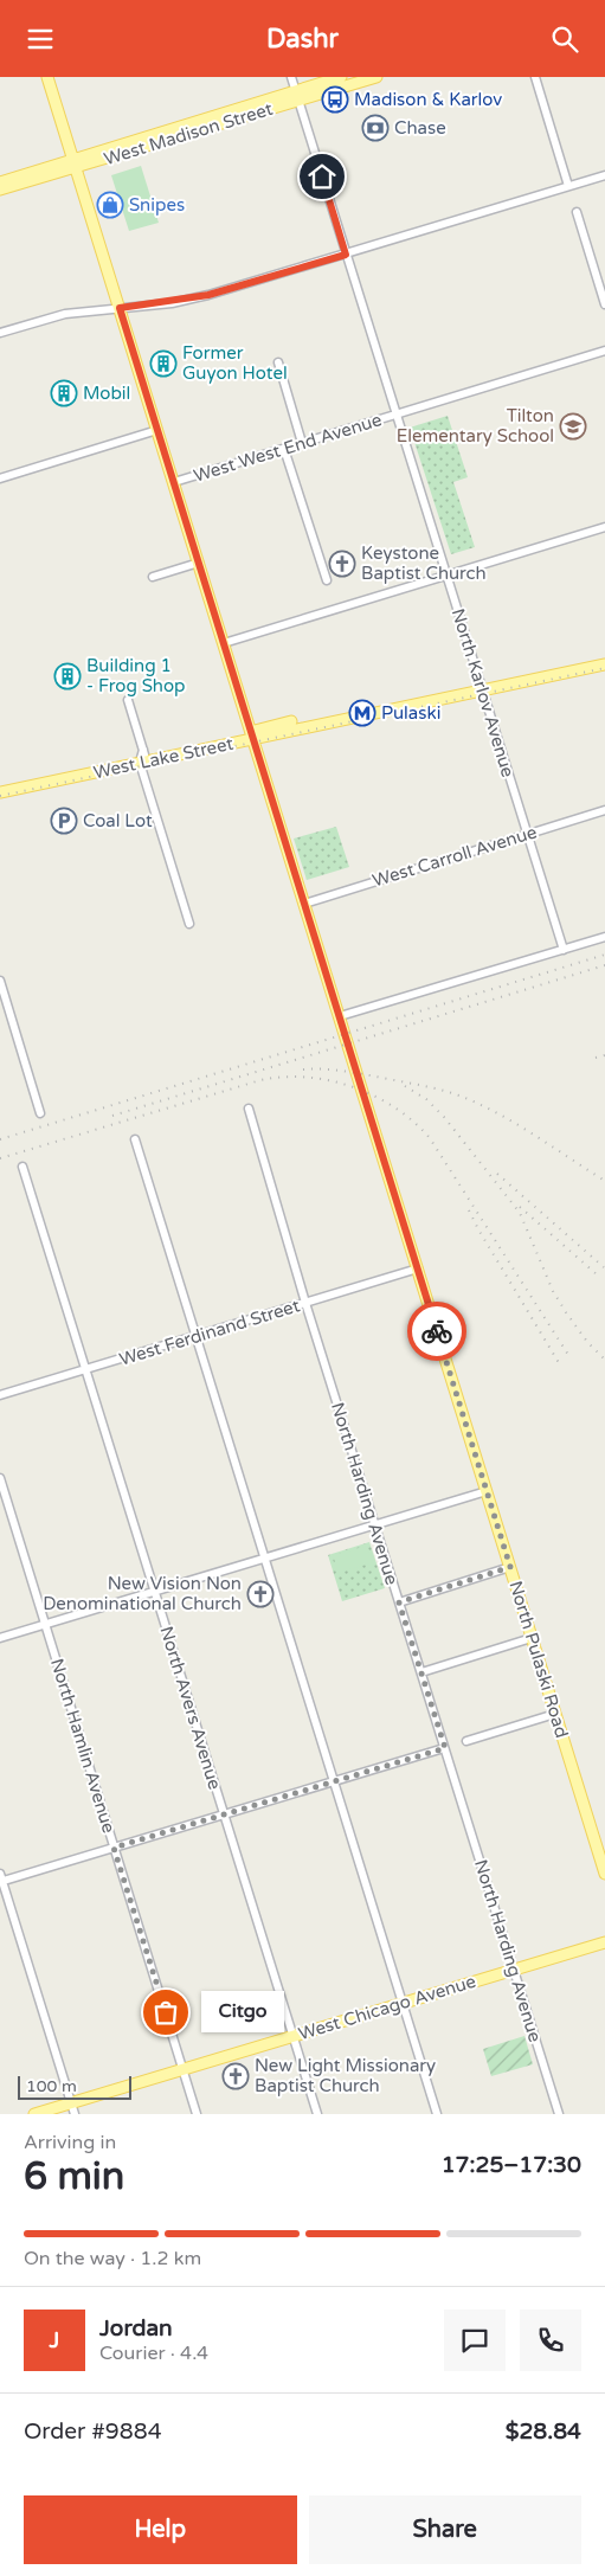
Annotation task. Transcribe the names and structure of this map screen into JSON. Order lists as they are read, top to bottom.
{
  "streets": {
    "main road": [
      "West Madison Street",
      "West Lake Street",
      "North Pulaski Road",
      "West Chicago Avenue"
    ],
    "street": [
      "West West End Avenue",
      "North Karlov Avenue",
      "West Carroll Avenue",
      "West Ferdinand Street",
      "North Harding Avenue",
      "North Avers Avenue",
      "North Hamlin Avenue"
    ]
  },
  "crossings": [
    ["West Madison Street", "North Karlov Avenue"],
    ["West Madison Street", "North Pulaski Road"],
    ["West West End Avenue", "North Karlov Avenue"],
    ["West West End Avenue", "North Pulaski Road"],
    ["North Karlov Avenue", "West Lake Street"],
    ["North Karlov Avenue", "West Carroll Avenue"],
    ["West Lake Street", "North Pulaski Road"],
    ["West Carroll Avenue", "North Pulaski Road"],
    ["West Ferdinand Street", "North Harding Avenue"],
    ["West Ferdinand Street", "North Pulaski Road"],
    ["West Ferdinand Street", "North Avers Avenue"],
    ["North Harding Avenue", "West Chicago Avenue"],
    ["North Avers Avenue", "West Chicago Avenue"],
    ["North Hamlin Avenue", "West Chicago Avenue"]
  ],
  "places": {
    "bus stop": ["Madison & Karlov"],
    "bank": ["Chase"],
    "shop": ["Snipes"],
    "building": ["Former Guyon Hotel", "Mobil", "Building 1 - Frog Shop"],
    "school or university": ["Tilton Elementary School"],
    "church": ["Keystone Baptist Church", "New Vision Non Denominational Church", "New Light Missionary Baptist Church"],
    "metro station": ["Pulaski"],
    "parking": ["Coal Lot"],
    "other": ["Citgo"]
  },
  "scale_bar": "100 m",
  "page": {
    "header": "Dashr",
    "bubble": "Citgo",
    "scale": "100 m",
    "heading": ["6 min", "Arriving in", "17:25–17:30"],
    "panel": [
      "Jordan",
      "Courier · 4.4",
      "Order #9884",
      "$28.84"
    ],
    "bar": "On the way · 1.2 km",
    "round": "J",
    "buttons": ["Help", "Share"]
  }
}
